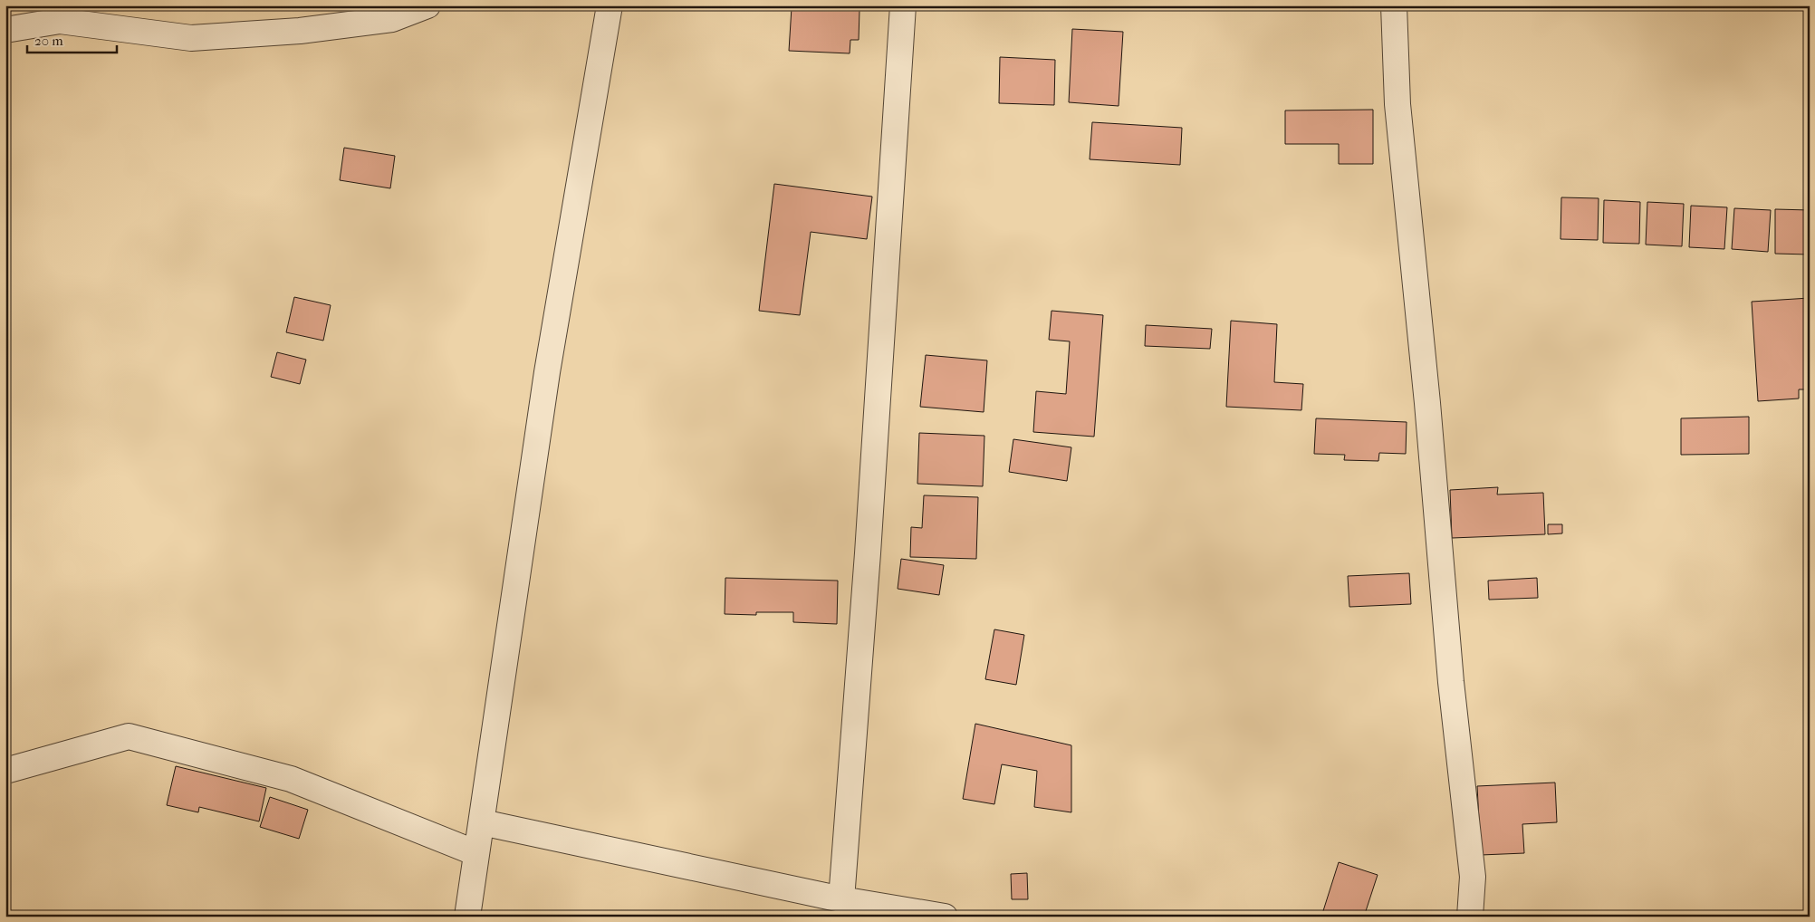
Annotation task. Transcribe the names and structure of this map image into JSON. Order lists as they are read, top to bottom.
{
  "scale_bar": "20 m"
}
